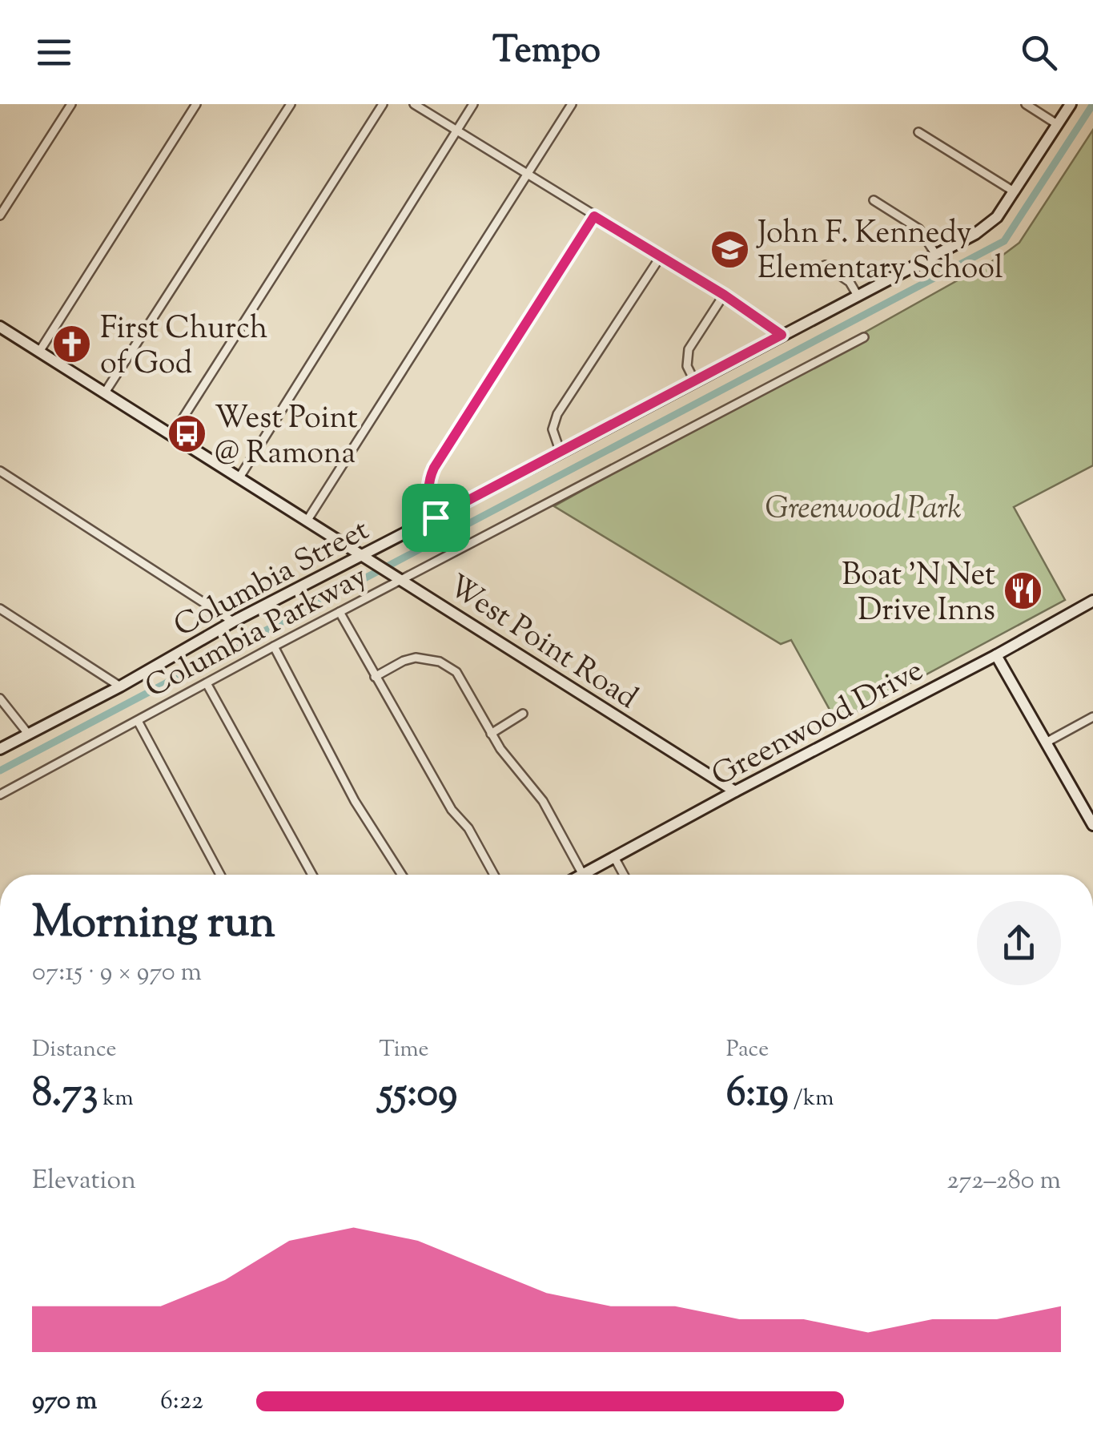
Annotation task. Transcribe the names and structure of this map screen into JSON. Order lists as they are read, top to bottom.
{
  "streets": {
    "street": [
      "Columbia Street",
      "Columbia Parkway",
      "West Point Road",
      "Greenwood Drive"
    ]
  },
  "crossings": [
    ["Columbia Street", "West Point Road"],
    ["Columbia Parkway", "West Point Road"],
    ["West Point Road", "Greenwood Drive"]
  ],
  "parks": ["Greenwood Park"],
  "places": {
    "school or university": ["John F. Kennedy Elementary School"],
    "church": ["First Church of God"],
    "bus stop": ["West Point @ Ramona"],
    "restaurant": ["Boat 'N Net Drive Inns"]
  },
  "page": {
    "header": "Tempo",
    "heading": ["Morning run", "07:15 · 9 × 970 m"],
    "stats": [
      ["Distance", "8.73 km"],
      ["Time", "55:09"],
      ["Pace", "6:19 /km"]
    ],
    "chart": ["Elevation", "272–280 m"],
    "list": [
      {
        "name": "970 m",
        "note": "6:22"
      }
    ]
  }
}
